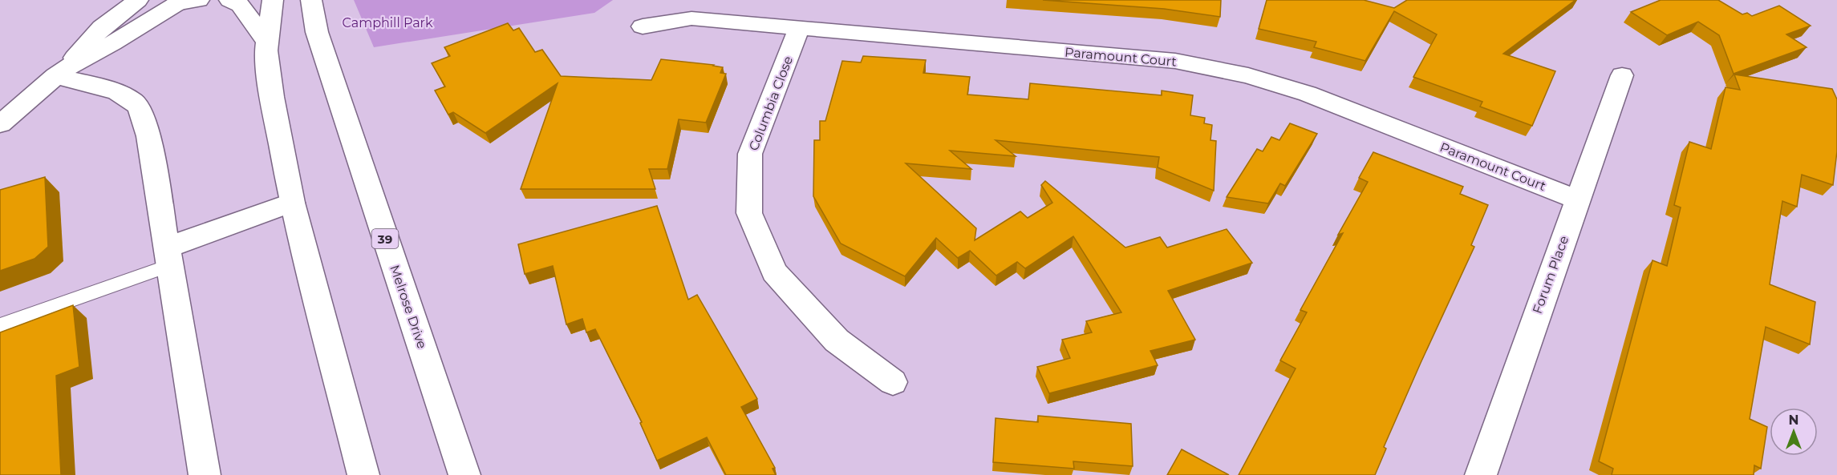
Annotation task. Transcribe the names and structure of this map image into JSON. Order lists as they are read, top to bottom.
{
  "streets": {
    "street": [
      "Paramount Court",
      "Columbia Close",
      "39",
      "Forum Place",
      "Melrose Drive"
    ]
  },
  "crossings": [
    ["Paramount Court", "Columbia Close"],
    ["Paramount Court", "Forum Place"]
  ],
  "parks": ["Camphill Park"],
  "north": "top"
}
